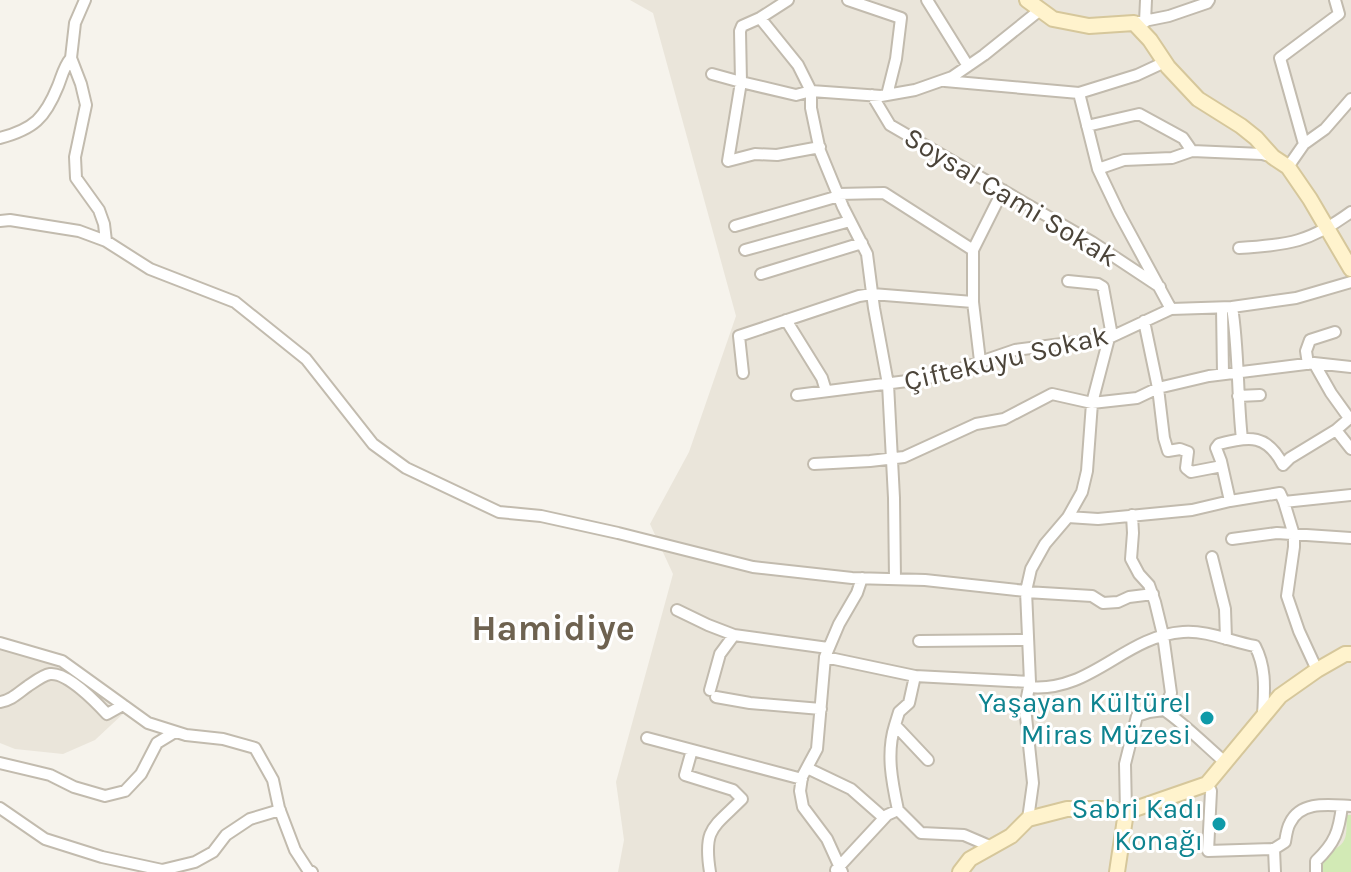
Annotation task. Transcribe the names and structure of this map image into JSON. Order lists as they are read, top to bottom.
{
  "streets": {
    "street": ["Soysal Cami Sokak", "Çiftekuyu Sokak"]
  },
  "districts": ["Hamidiye"],
  "places": ["Yaşayan Kültürel Miras Müzesi", "Sabri Kadı Konağı"]
}
